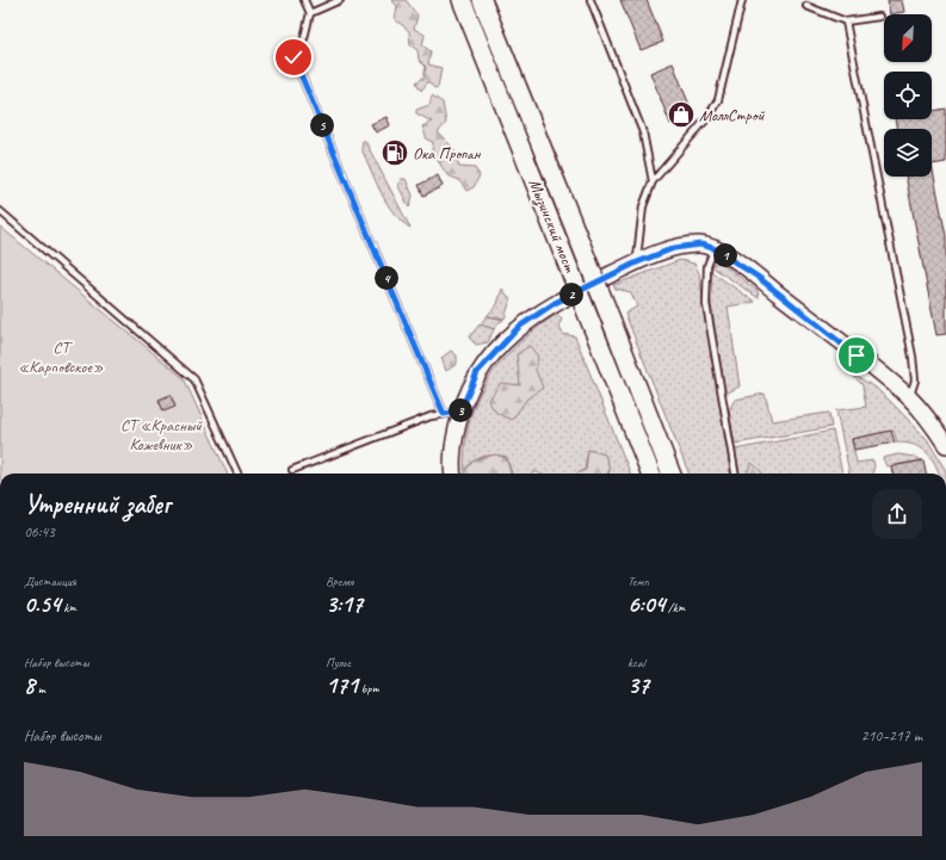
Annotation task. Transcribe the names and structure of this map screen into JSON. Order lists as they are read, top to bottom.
{
  "streets": {
    "main road": ["Мызинский мост"]
  },
  "parks": ["СТ «Карповское»", "СТ «Красный Кожевник»"],
  "places": {
    "shop": ["МоллСтрой"],
    "fuel station": ["Ока Пропан"]
  },
  "north": "bottom left",
  "page": {
    "pins": [
      "5",
      "1",
      "4",
      "2",
      "3"
    ],
    "heading": ["Утренний забег", "06:43"],
    "stats": [
      ["Дистанция", "0.54 km"],
      ["Время", "3:17"],
      ["Темп", "6:04 /km"],
      ["Набор высоты", "8 m"],
      ["Пульс", "171 bpm"],
      ["kcal", "37"]
    ],
    "chart": ["Набор высоты", "210–217 m"]
  }
}
